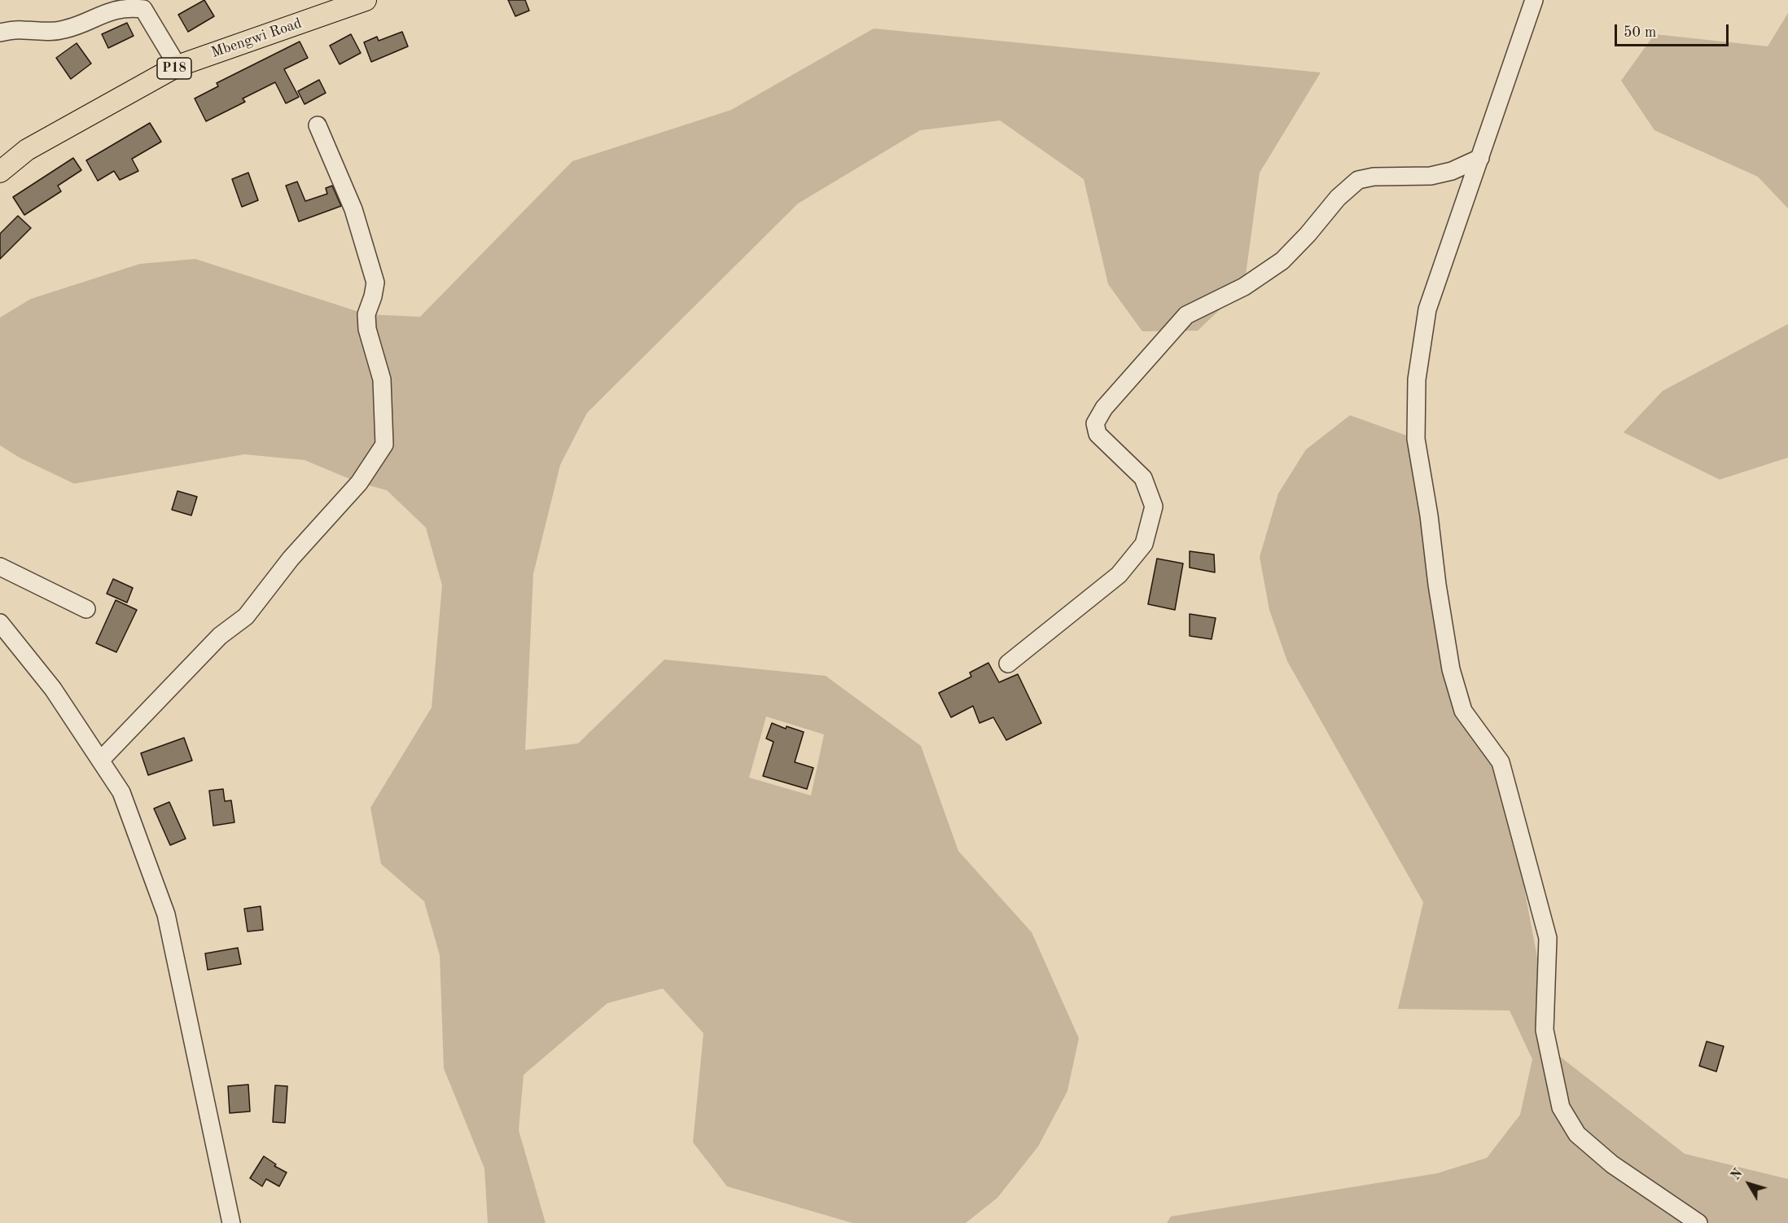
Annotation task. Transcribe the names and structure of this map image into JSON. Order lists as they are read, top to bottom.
{
  "streets": {
    "main road": ["Mbengwi Road", "P18"]
  },
  "scale_bar": "50 m",
  "north": "top left"
}
